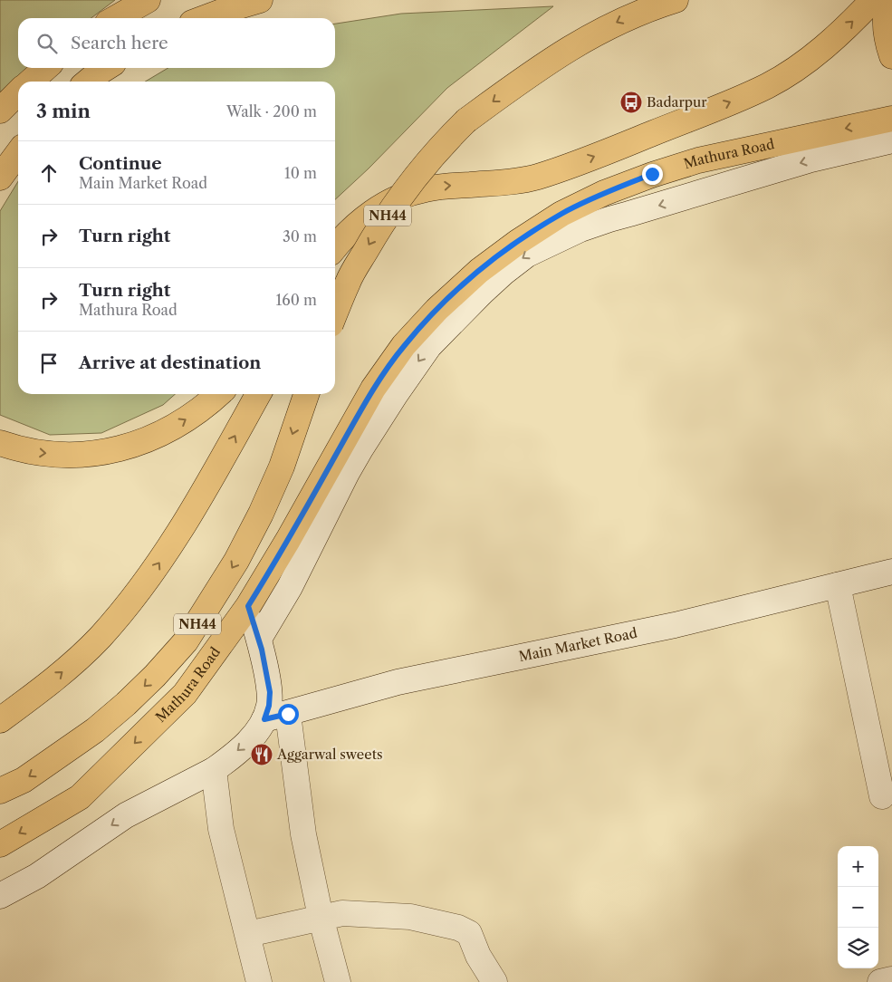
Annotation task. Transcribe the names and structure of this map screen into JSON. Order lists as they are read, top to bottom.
{
  "streets": {
    "main road": ["Mathura Road", "NH44"],
    "street": ["Main Market Road"]
  },
  "places": {
    "bus stop": ["Badarpur"],
    "restaurant": ["Aggarwal sweets"]
  },
  "page": {
    "search": "Search here",
    "heading": ["3 min", "Walk · 200 m"],
    "list": [
      ["Continue", "Main Market Road", "10 m"],
      ["Turn right", "30 m"],
      ["Turn right", "Mathura Road", "160 m"],
      "Arrive at destination"
    ],
    "map_buttons": ["+", "−"]
  }
}
